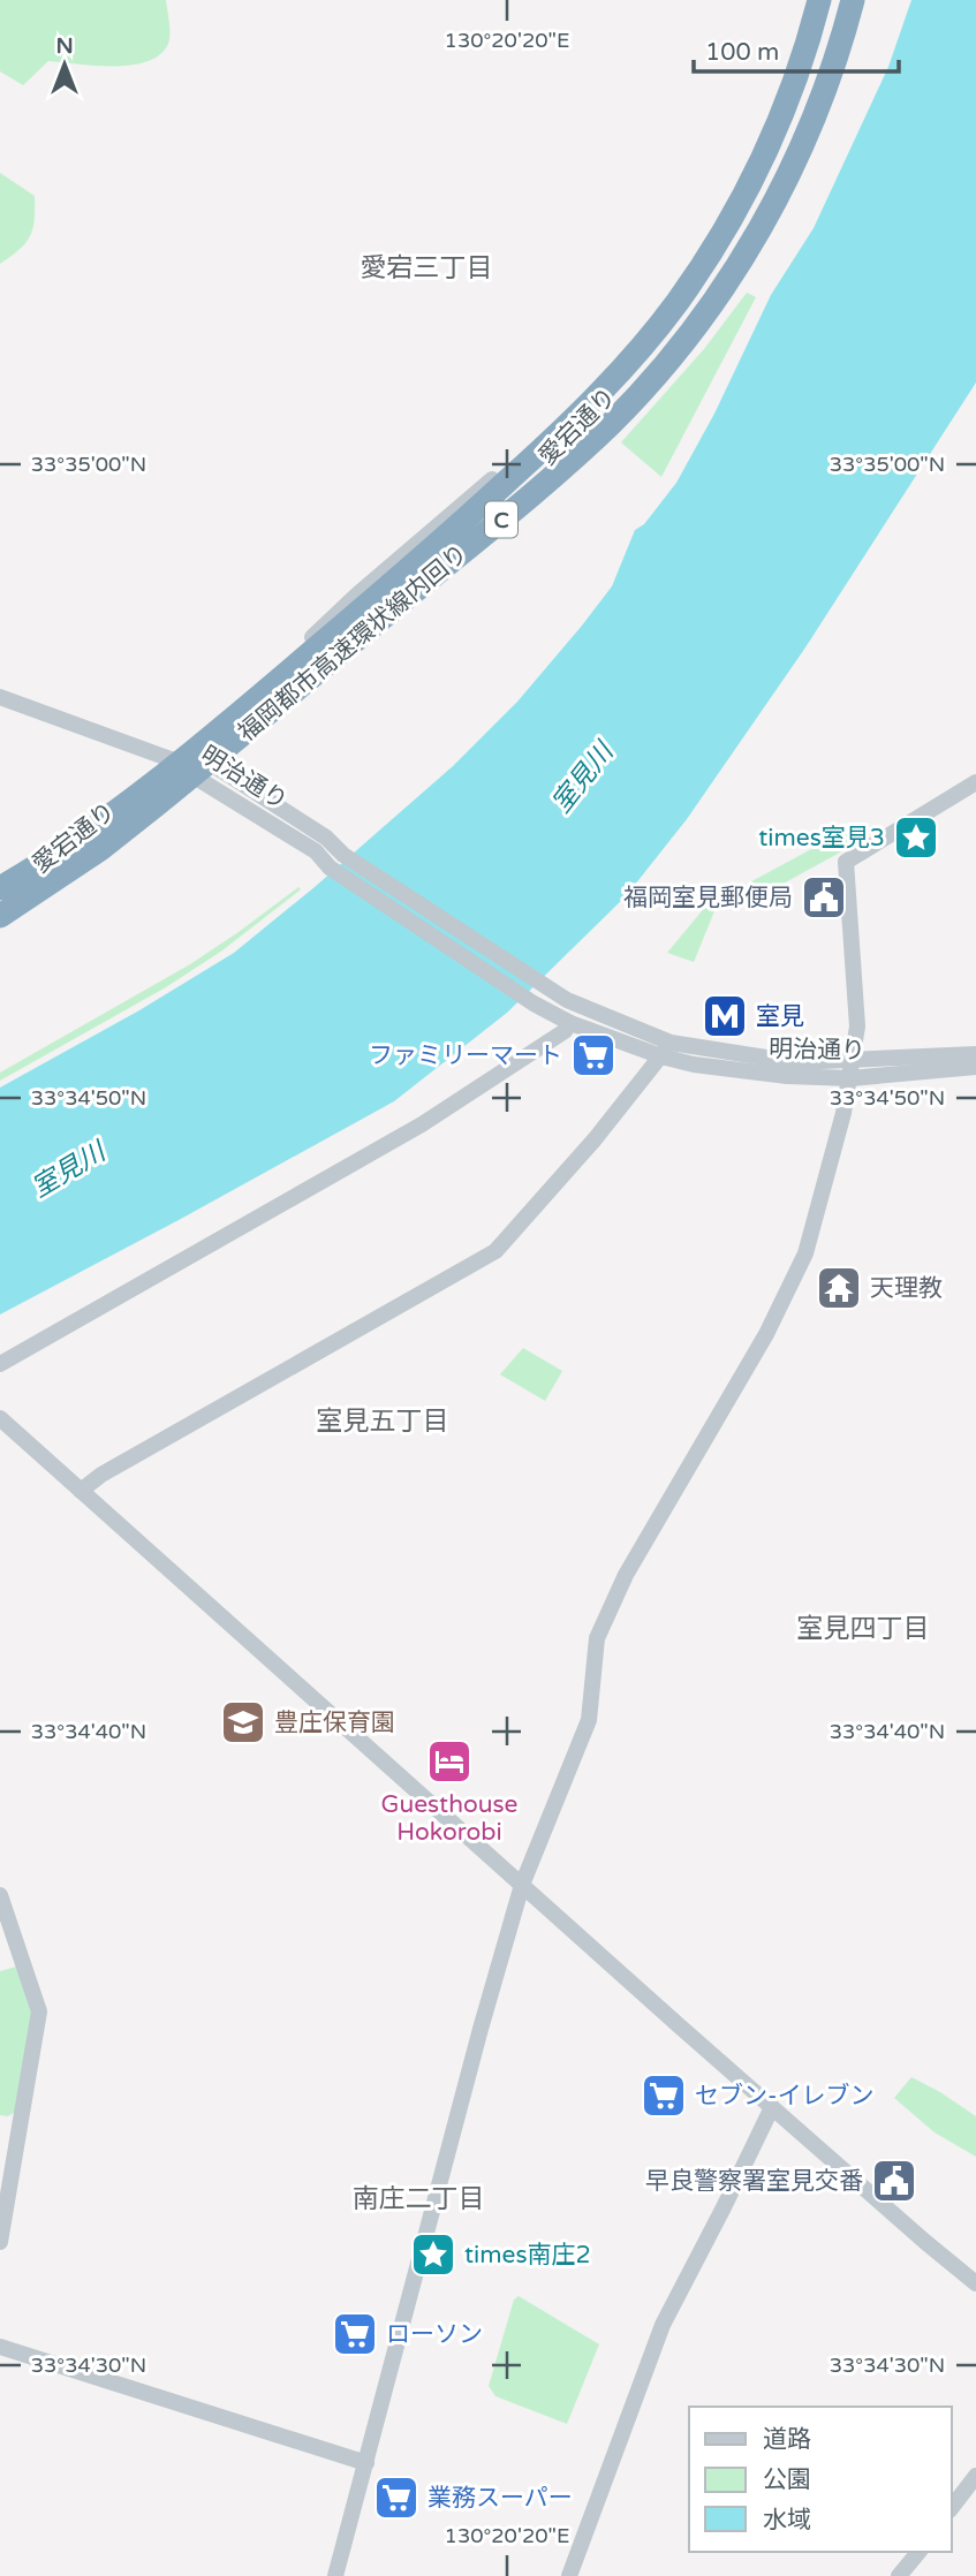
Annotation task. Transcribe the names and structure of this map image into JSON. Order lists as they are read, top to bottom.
{
  "streets": {
    "highway": ["C", "福岡都市高速環状線内回り"],
    "street": ["愛宕通り", "明治通り"]
  },
  "crossings": [
    ["愛宕通り", "C"],
    ["愛宕通り", "福岡都市高速環状線内回り"],
    ["愛宕通り", "明治通り"]
  ],
  "districts": [
    "愛宕三丁目",
    "室見五丁目",
    "室見四丁目",
    "南庄二丁目"
  ],
  "water": ["室見川"],
  "places": {
    "place": ["times室見3", "times南庄2"],
    "public building": ["福岡室見郵便局", "早良警察署室見交番"],
    "metro station": ["室見"],
    "supermarket": [
      "ファミリーマート",
      "セブン-イレブン",
      "ローソン",
      "業務スーパー"
    ],
    "temple": ["天理教"],
    "school or university": ["豊庄保育園"],
    "hotel": ["Guesthouse Hokorobi"]
  },
  "legend": ["道路", "公園", "水域"],
  "scale_bar": "100 m",
  "north": "top",
  "coordinates": [
    "130°20'20\"E",
    "33°35'00\"N",
    "33°34'50\"N",
    "33°34'40\"N",
    "33°34'30\"N"
  ]
}
